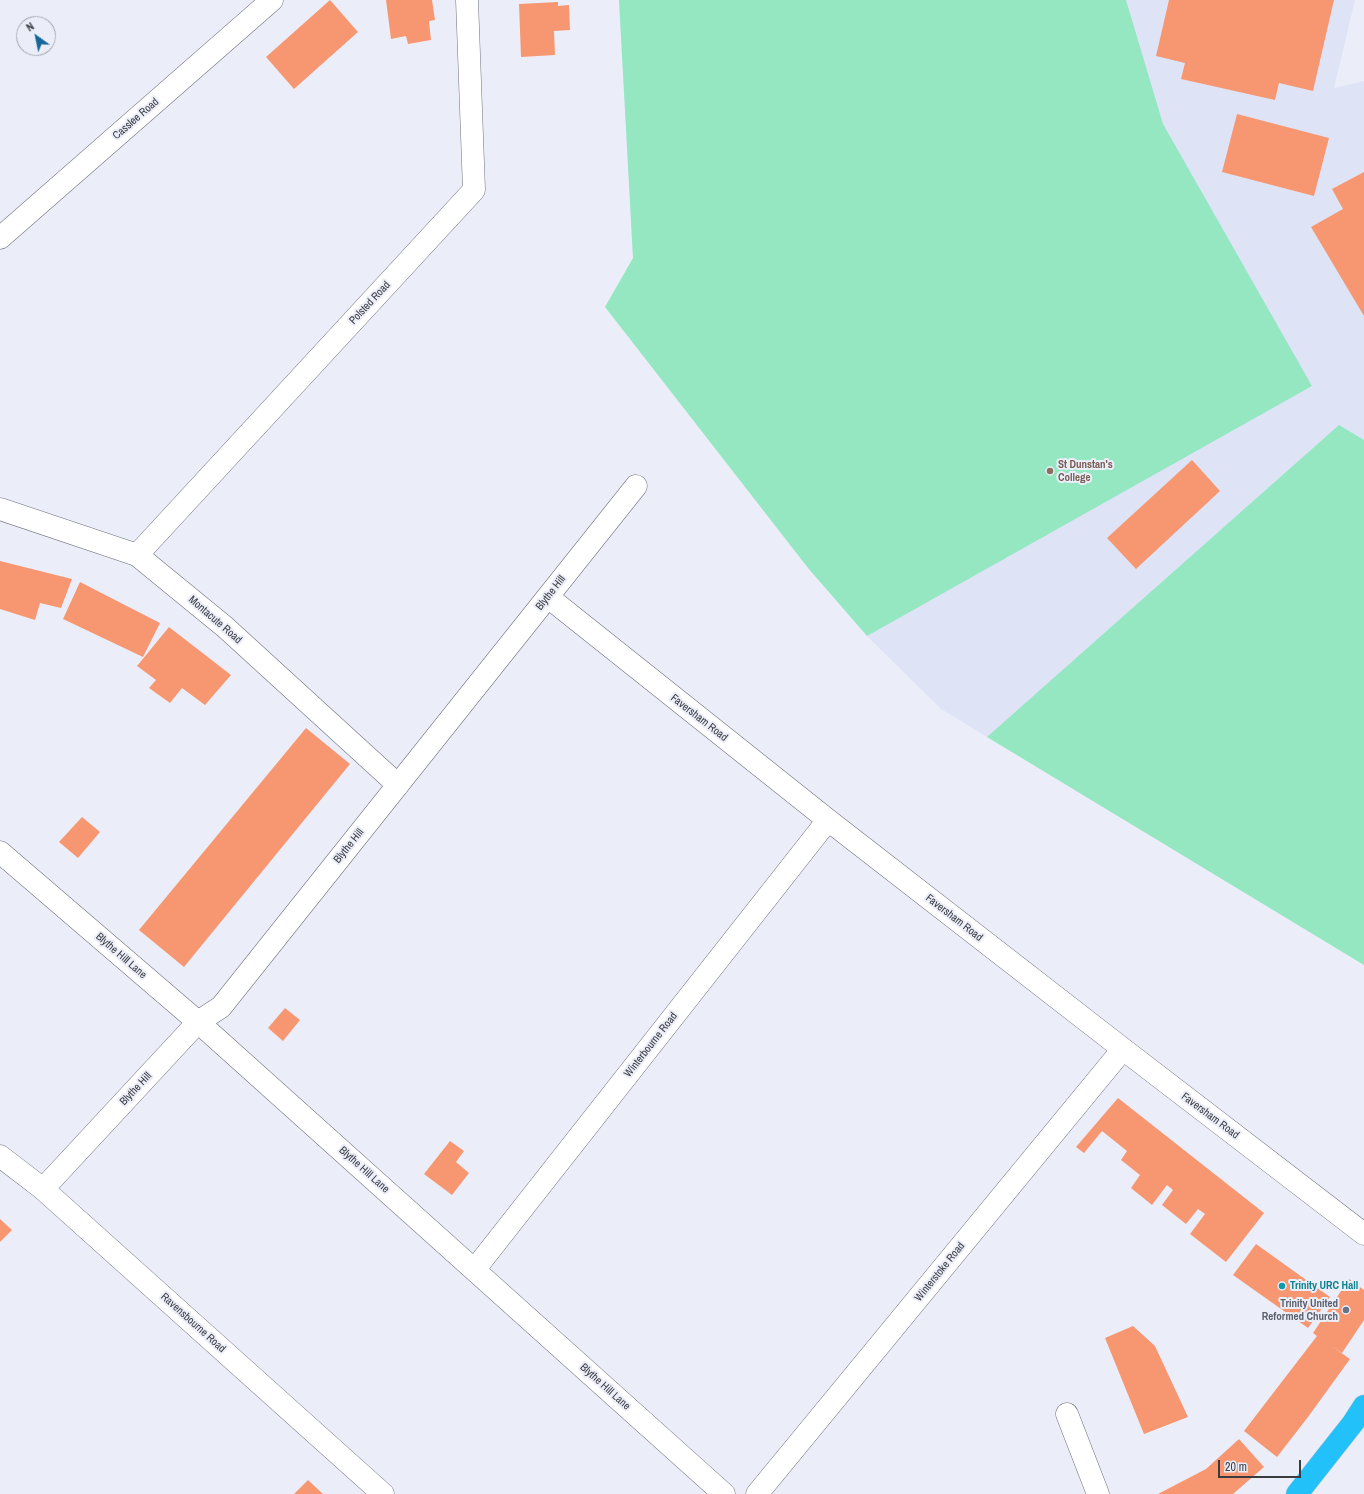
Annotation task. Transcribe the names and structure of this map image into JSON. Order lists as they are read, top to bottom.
{
  "streets": {
    "street": [
      "Casslee Road",
      "Polsted Road",
      "Blythe Hill",
      "Montacute Road",
      "Faversham Road",
      "Blythe Hill Lane",
      "Winterbourne Road",
      "Winterstoke Road",
      "Ravensbourne Road"
    ]
  },
  "crossings": [
    ["Polsted Road", "Montacute Road"],
    ["Blythe Hill", "Montacute Road"],
    ["Blythe Hill", "Faversham Road"],
    ["Blythe Hill", "Blythe Hill Lane"],
    ["Blythe Hill", "Ravensbourne Road"],
    ["Faversham Road", "Winterbourne Road"],
    ["Faversham Road", "Winterstoke Road"],
    ["Blythe Hill Lane", "Winterbourne Road"]
  ],
  "places": ["St Dunstan's College", "Trinity URC Hall", "Trinity United Reformed Church"],
  "scale_bar": "20 m",
  "north": "top left"
}
